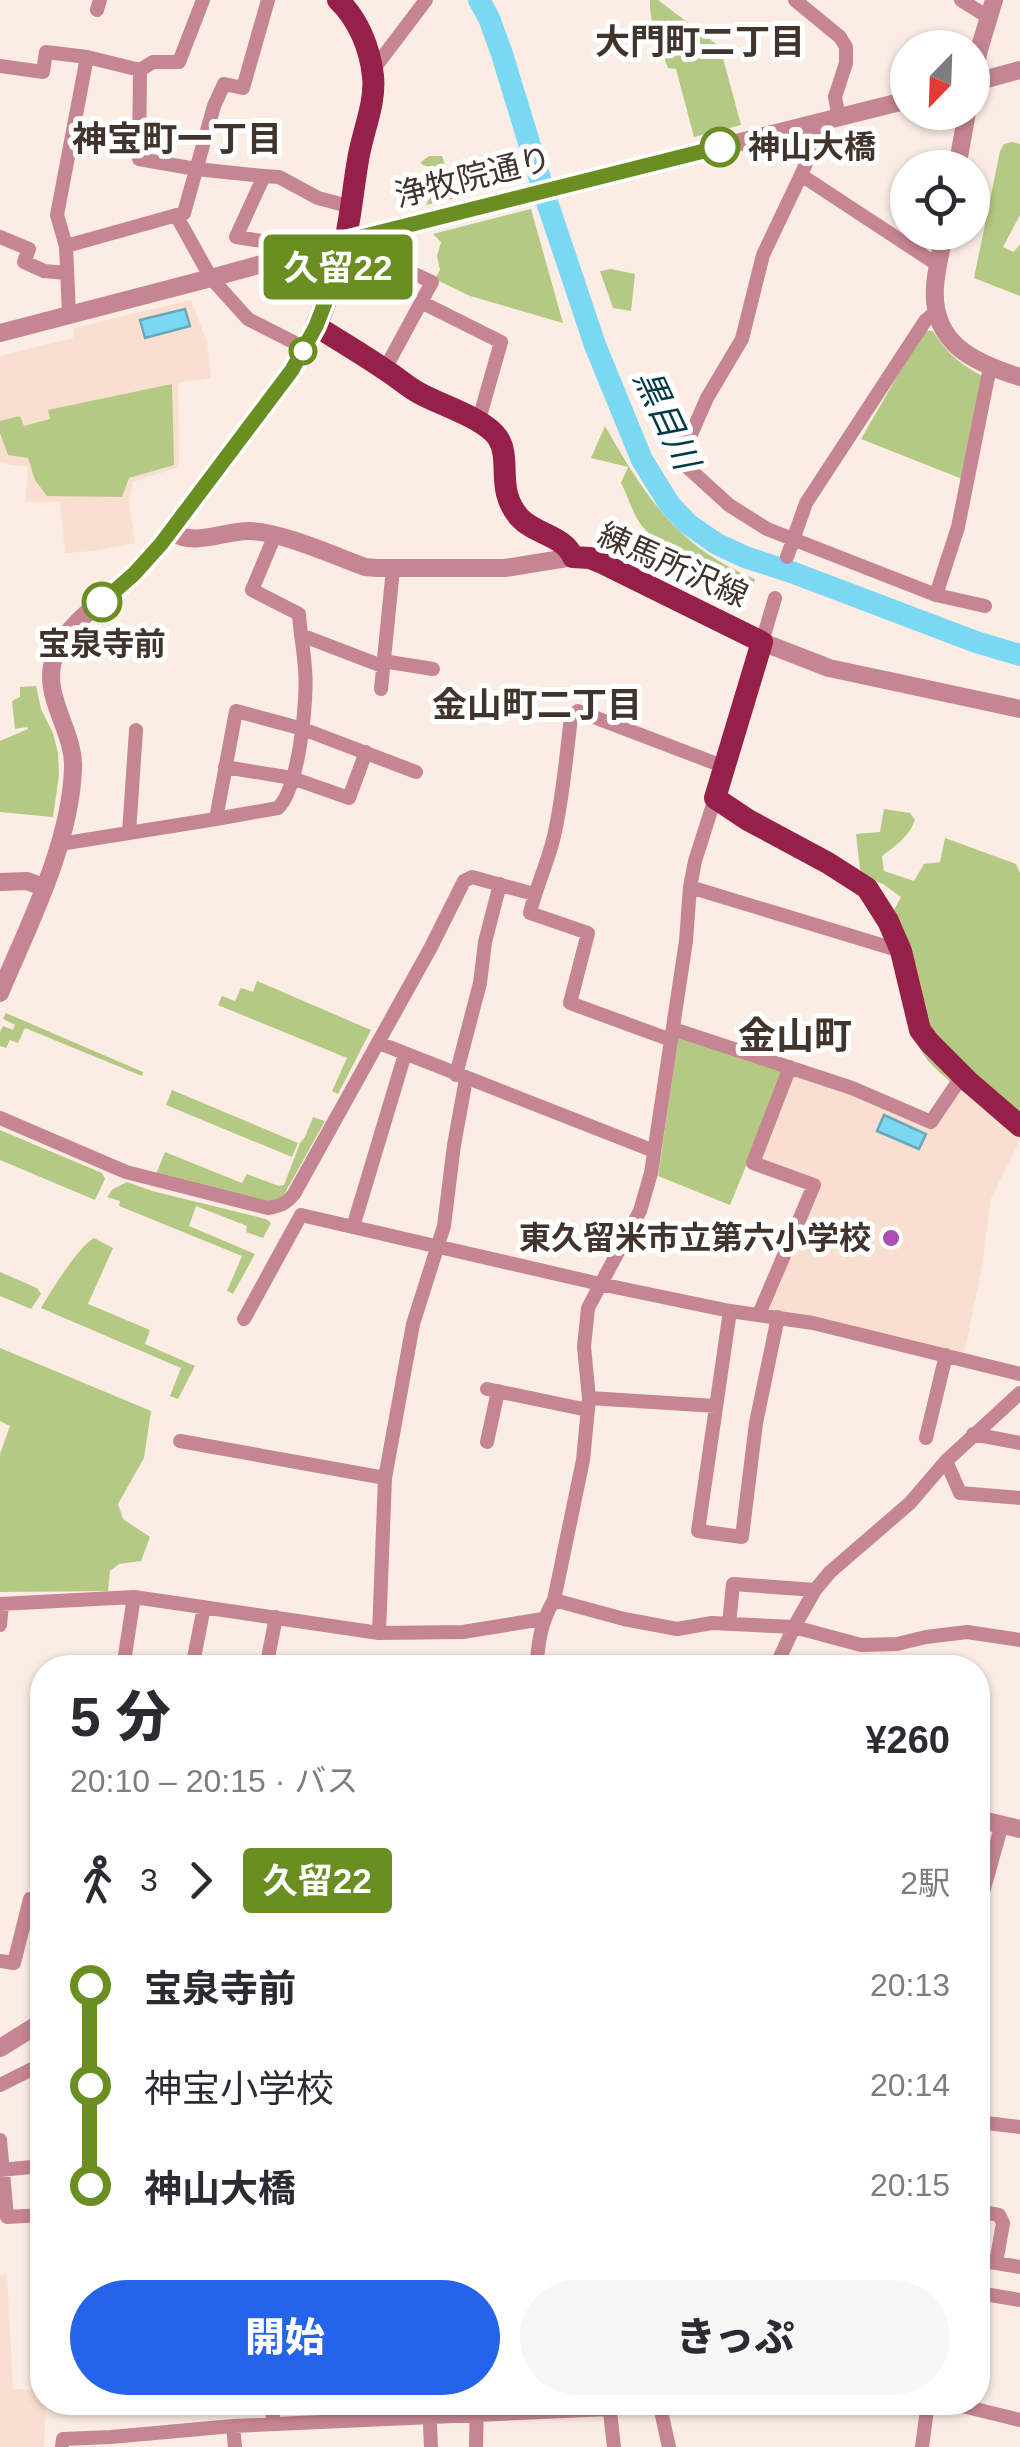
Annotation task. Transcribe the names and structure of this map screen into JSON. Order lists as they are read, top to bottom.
{
  "streets": {
    "main road": ["練馬所沢線"],
    "street": ["浄牧院通り"]
  },
  "districts": [
    "大門町二丁目",
    "神宝町一丁目",
    "金山町二丁目",
    "金山町"
  ],
  "water": ["黒目川"],
  "places": ["神山大橋", "宝泉寺前", "東久留米市立第六小学校"],
  "lines": ["bus line 久留22"],
  "north": "bottom left",
  "page": {
    "on_map": "久留22",
    "heading": ["5 分", "20:10 – 20:15 · バス", "¥260"],
    "legs": ["3", "久留22", "2駅"],
    "list": [
      {
        "name": "宝泉寺前",
        "value": "20:13"
      },
      {
        "name": "神宝小学校",
        "value": "20:14"
      },
      {
        "name": "神山大橋",
        "value": "20:15"
      }
    ],
    "buttons": ["開始", "きっぷ"]
  }
}
